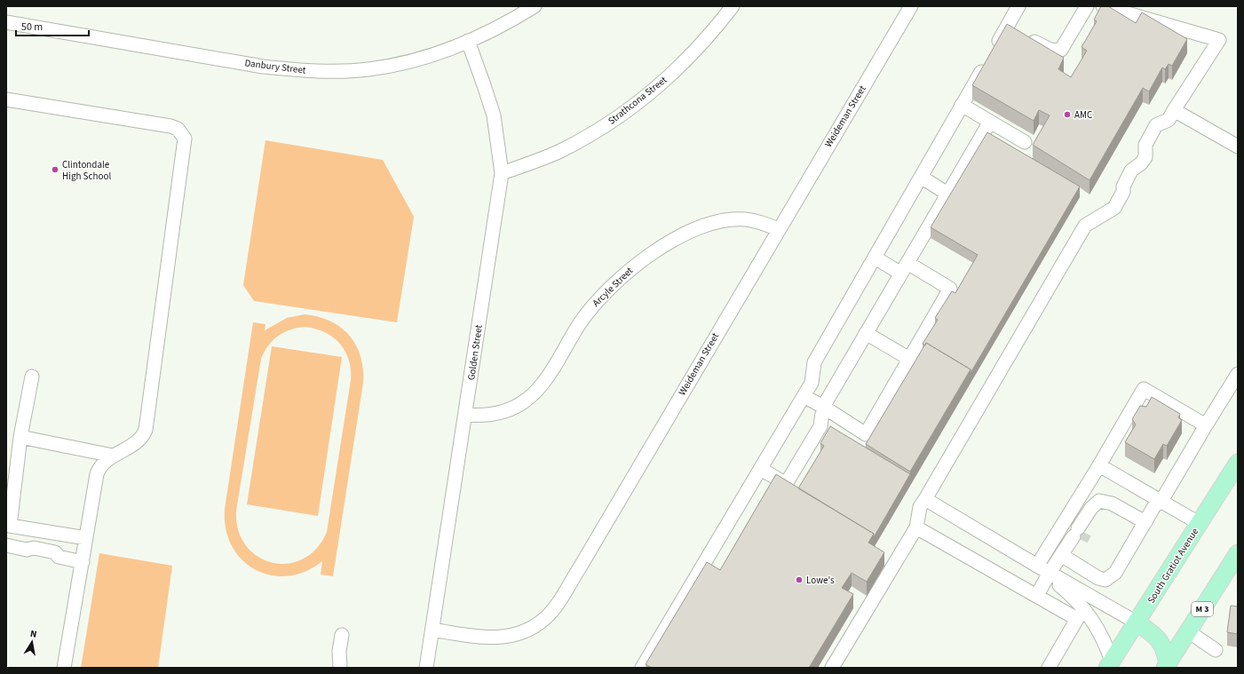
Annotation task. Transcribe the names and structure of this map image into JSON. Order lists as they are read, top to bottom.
{
  "streets": {
    "main road": ["South Gratiot Avenue", "M 3"],
    "street": [
      "Danbury Street",
      "Strathcona Street",
      "Weideman Street",
      "Arcyle Street",
      "Golden Street"
    ]
  },
  "crossings": [
    ["Danbury Street", "Golden Street"],
    ["Strathcona Street", "Golden Street"],
    ["Weideman Street", "Arcyle Street"],
    ["Weideman Street", "Golden Street"],
    ["Arcyle Street", "Golden Street"]
  ],
  "places": ["AMC", "Clintondale High School", "Lowe's"],
  "scale_bar": "50 m",
  "north": "top"
}
